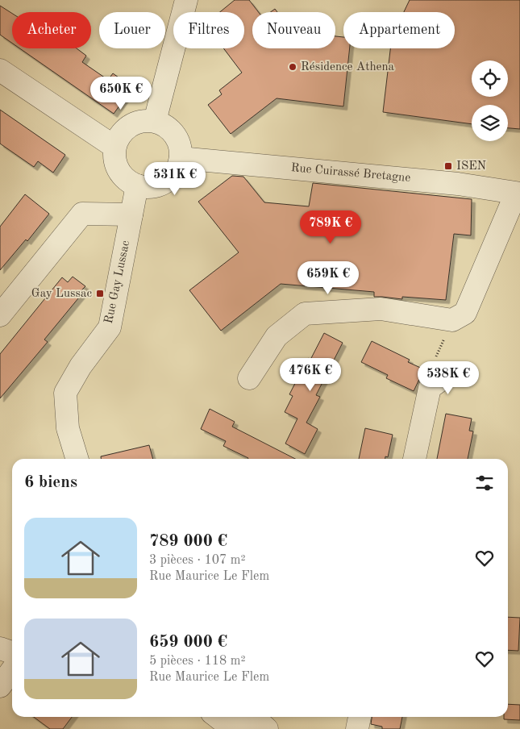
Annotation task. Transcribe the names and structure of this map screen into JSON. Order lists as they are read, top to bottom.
{
  "streets": {
    "street": ["Rue Cuirassé Bretagne", "Rue Gay Lussac"]
  },
  "crossings": [
    ["Rue Cuirassé Bretagne", "Rue Gay Lussac"]
  ],
  "places": {
    "other": ["Résidence Athena"],
    "transit": ["ISEN", "Gay Lussac"]
  },
  "page": {
    "chip": [
      "Acheter",
      "Louer",
      "Filtres",
      "Nouveau",
      "Appartement"
    ],
    "price": [
      "650K €",
      "531K €",
      "789K €",
      "659K €",
      "476K €",
      "538K €"
    ],
    "heading": "6 biens",
    "list": [
      {
        "name": "789 000 €",
        "note": "3 pièces · 107 m² · Rue Maurice Le Flem"
      },
      {
        "name": "659 000 €",
        "note": "5 pièces · 118 m² · Rue Maurice Le Flem"
      }
    ]
  }
}
